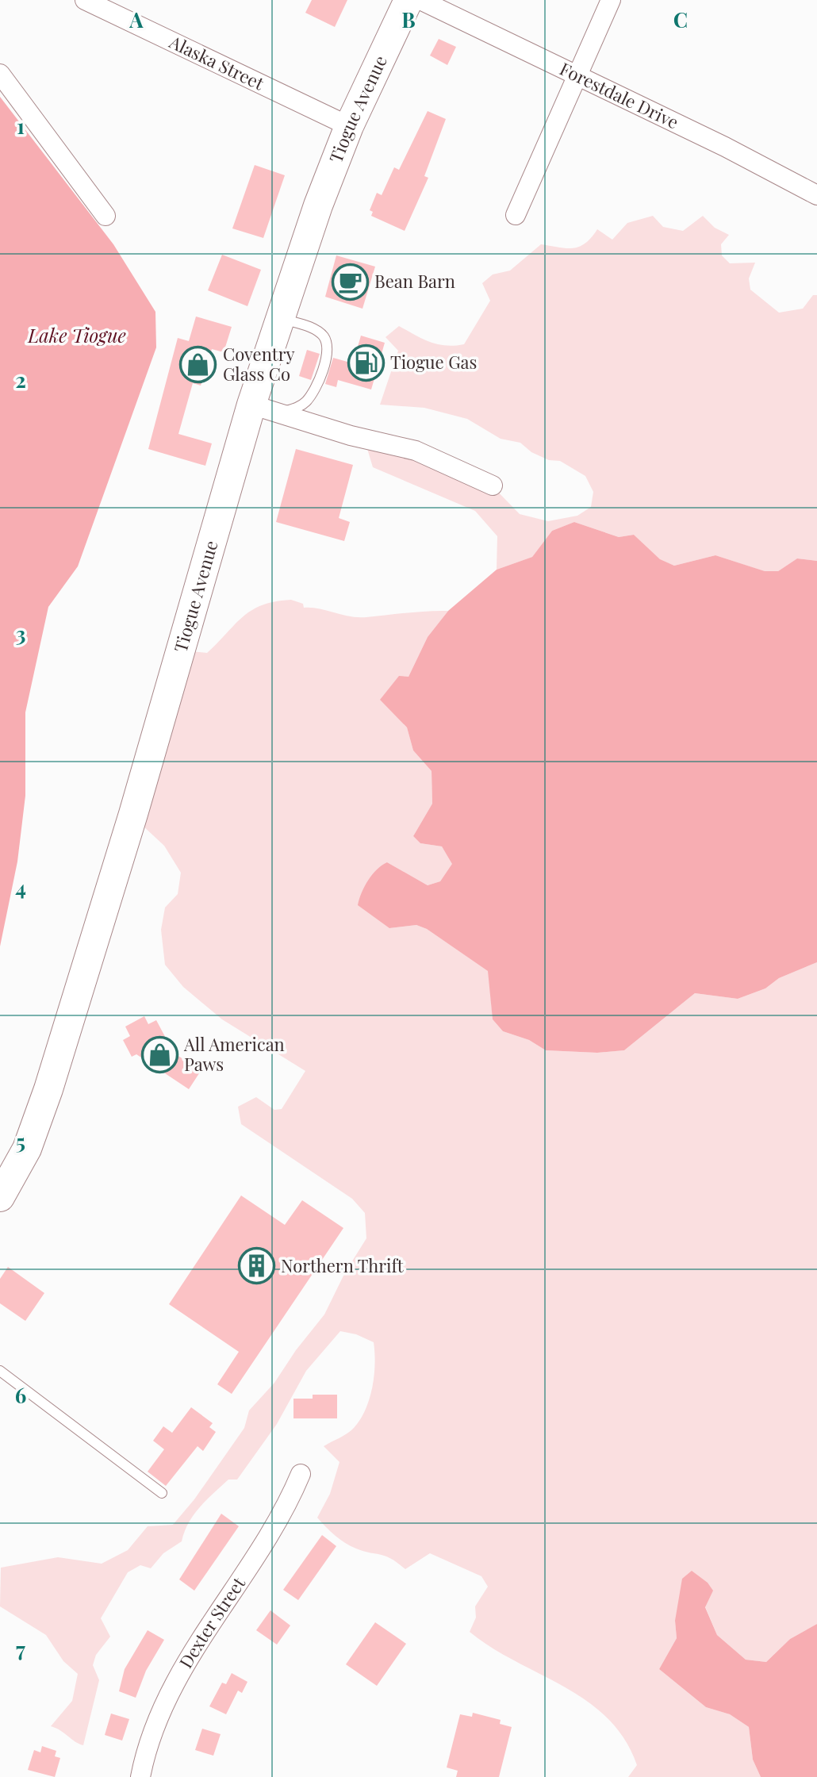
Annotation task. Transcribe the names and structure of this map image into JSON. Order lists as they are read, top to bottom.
{
  "streets": {
    "main road": ["Tiogue Avenue"],
    "street": ["Alaska Street", "Forestdale Drive", "Dexter Street"]
  },
  "crossings": [
    ["Alaska Street", "Tiogue Avenue"]
  ],
  "water": ["Lake Tiogue"],
  "places": {
    "cafe": ["Bean Barn"],
    "fuel station": ["Tiogue Gas"],
    "shop": ["Coventry Glass Co", "All American Paws"],
    "building": ["Northern Thrift"]
  },
  "grid": {
    "columns": ["A", "B", "C"],
    "rows": [
      "1",
      "2",
      "3",
      "4",
      "5",
      "6",
      "7"
    ]
  }
}
